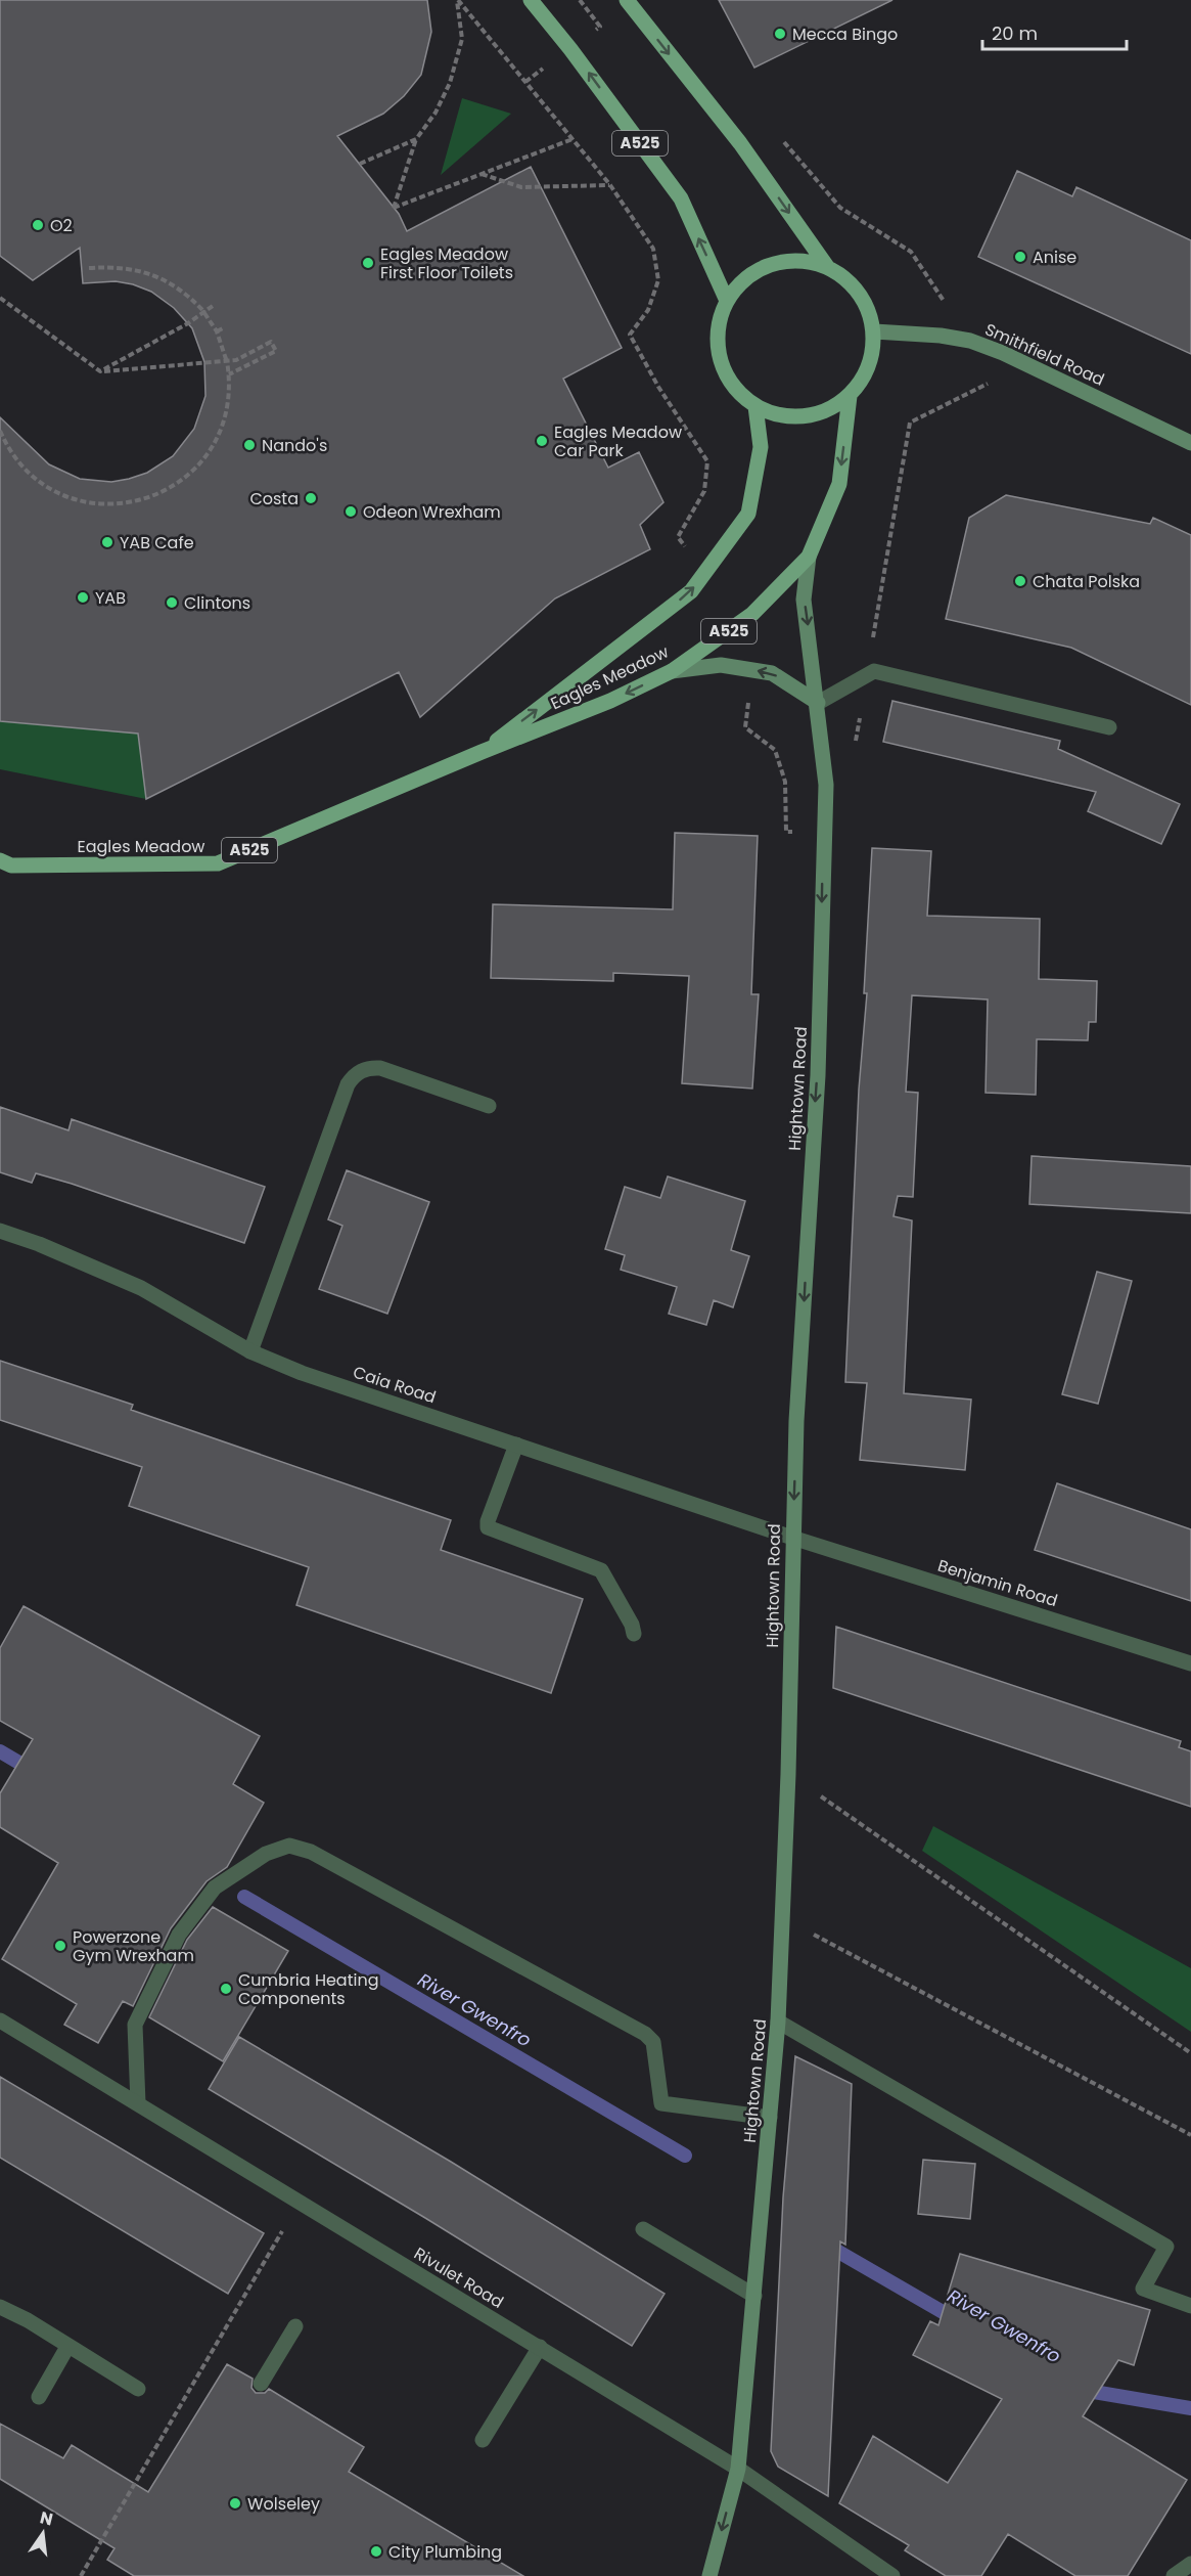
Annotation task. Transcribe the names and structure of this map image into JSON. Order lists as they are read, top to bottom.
{
  "streets": {
    "main road": ["A525", "Eagles Meadow"],
    "street": [
      "Smithfield Road",
      "Hightown Road",
      "Caia Road",
      "Benjamin Road",
      "Rivulet Road"
    ]
  },
  "crossings": [
    ["A525", "Smithfield Road"],
    ["A525", "Eagles Meadow"],
    ["Smithfield Road", "Eagles Meadow"],
    ["Eagles Meadow", "Hightown Road"],
    ["Hightown Road", "Caia Road"],
    ["Hightown Road", "Benjamin Road"],
    ["Hightown Road", "Rivulet Road"],
    ["Caia Road", "Benjamin Road"]
  ],
  "one_way": ["Hightown Road"],
  "water": ["River Gwenfro"],
  "places": [
    "Mecca Bingo",
    "O2",
    "Anise",
    "Eagles Meadow First Floor Toilets",
    "Eagles Meadow Car Park",
    "Nando's",
    "Costa",
    "Odeon Wrexham",
    "YAB Cafe",
    "Chata Polska",
    "YAB",
    "Clintons",
    "Powerzone Gym Wrexham",
    "Cumbria Heating Components",
    "Wolseley",
    "City Plumbing"
  ],
  "scale_bar": "20 m",
  "north": "top"
}
